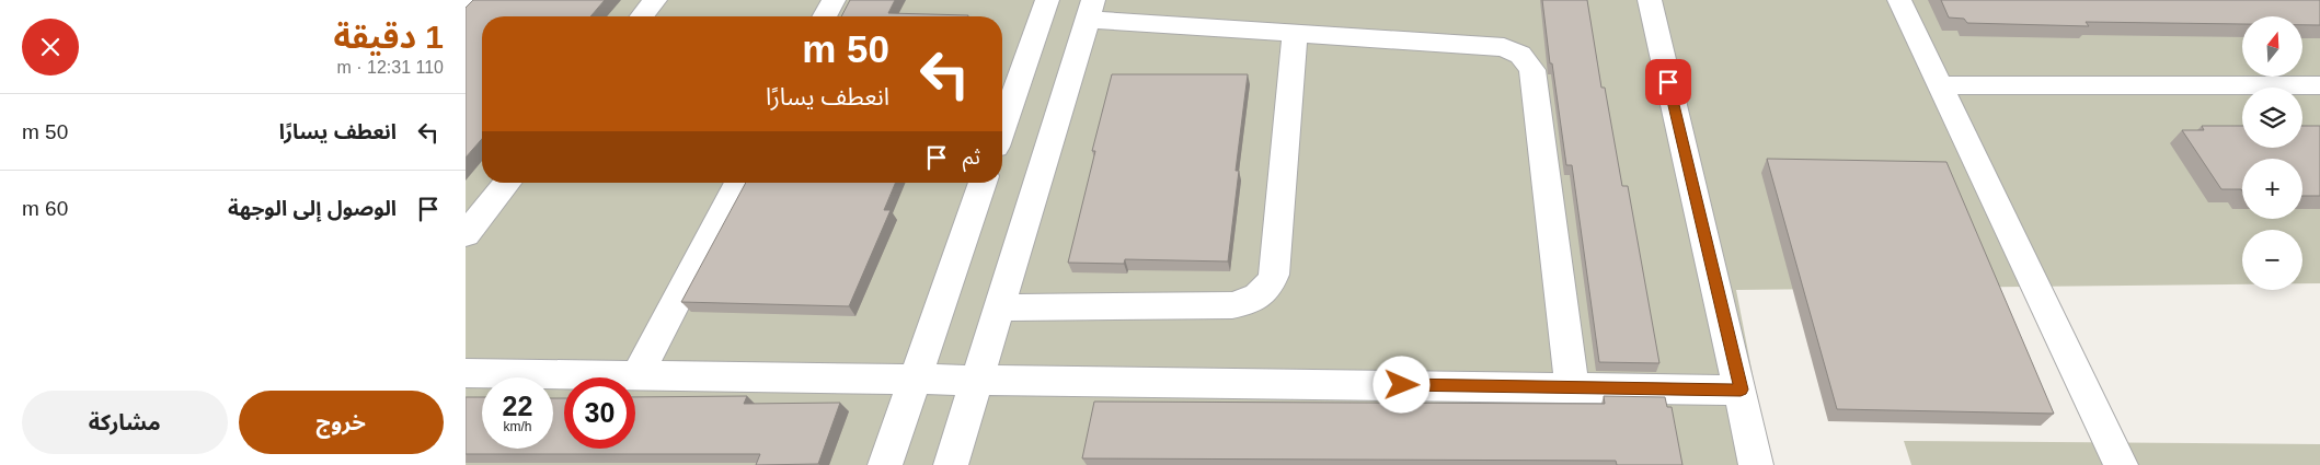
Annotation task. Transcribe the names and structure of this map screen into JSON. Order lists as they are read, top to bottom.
{
  "north": "top",
  "page": {
    "heading": ["1 دقيقة", "110 m · 12:31"],
    "map_buttons": ["+", "−"],
    "turn": ["50 m", "انعطف يسارًا"],
    "list": [
      {
        "name": "انعطف يسارًا",
        "value": "50 m"
      },
      {
        "name": "الوصول إلى الوجهة",
        "value": "60 m"
      }
    ],
    "then": "ثم",
    "speed": "22 km/h",
    "limit": "30",
    "buttons": ["خروج", "مشاركة"]
  }
}
